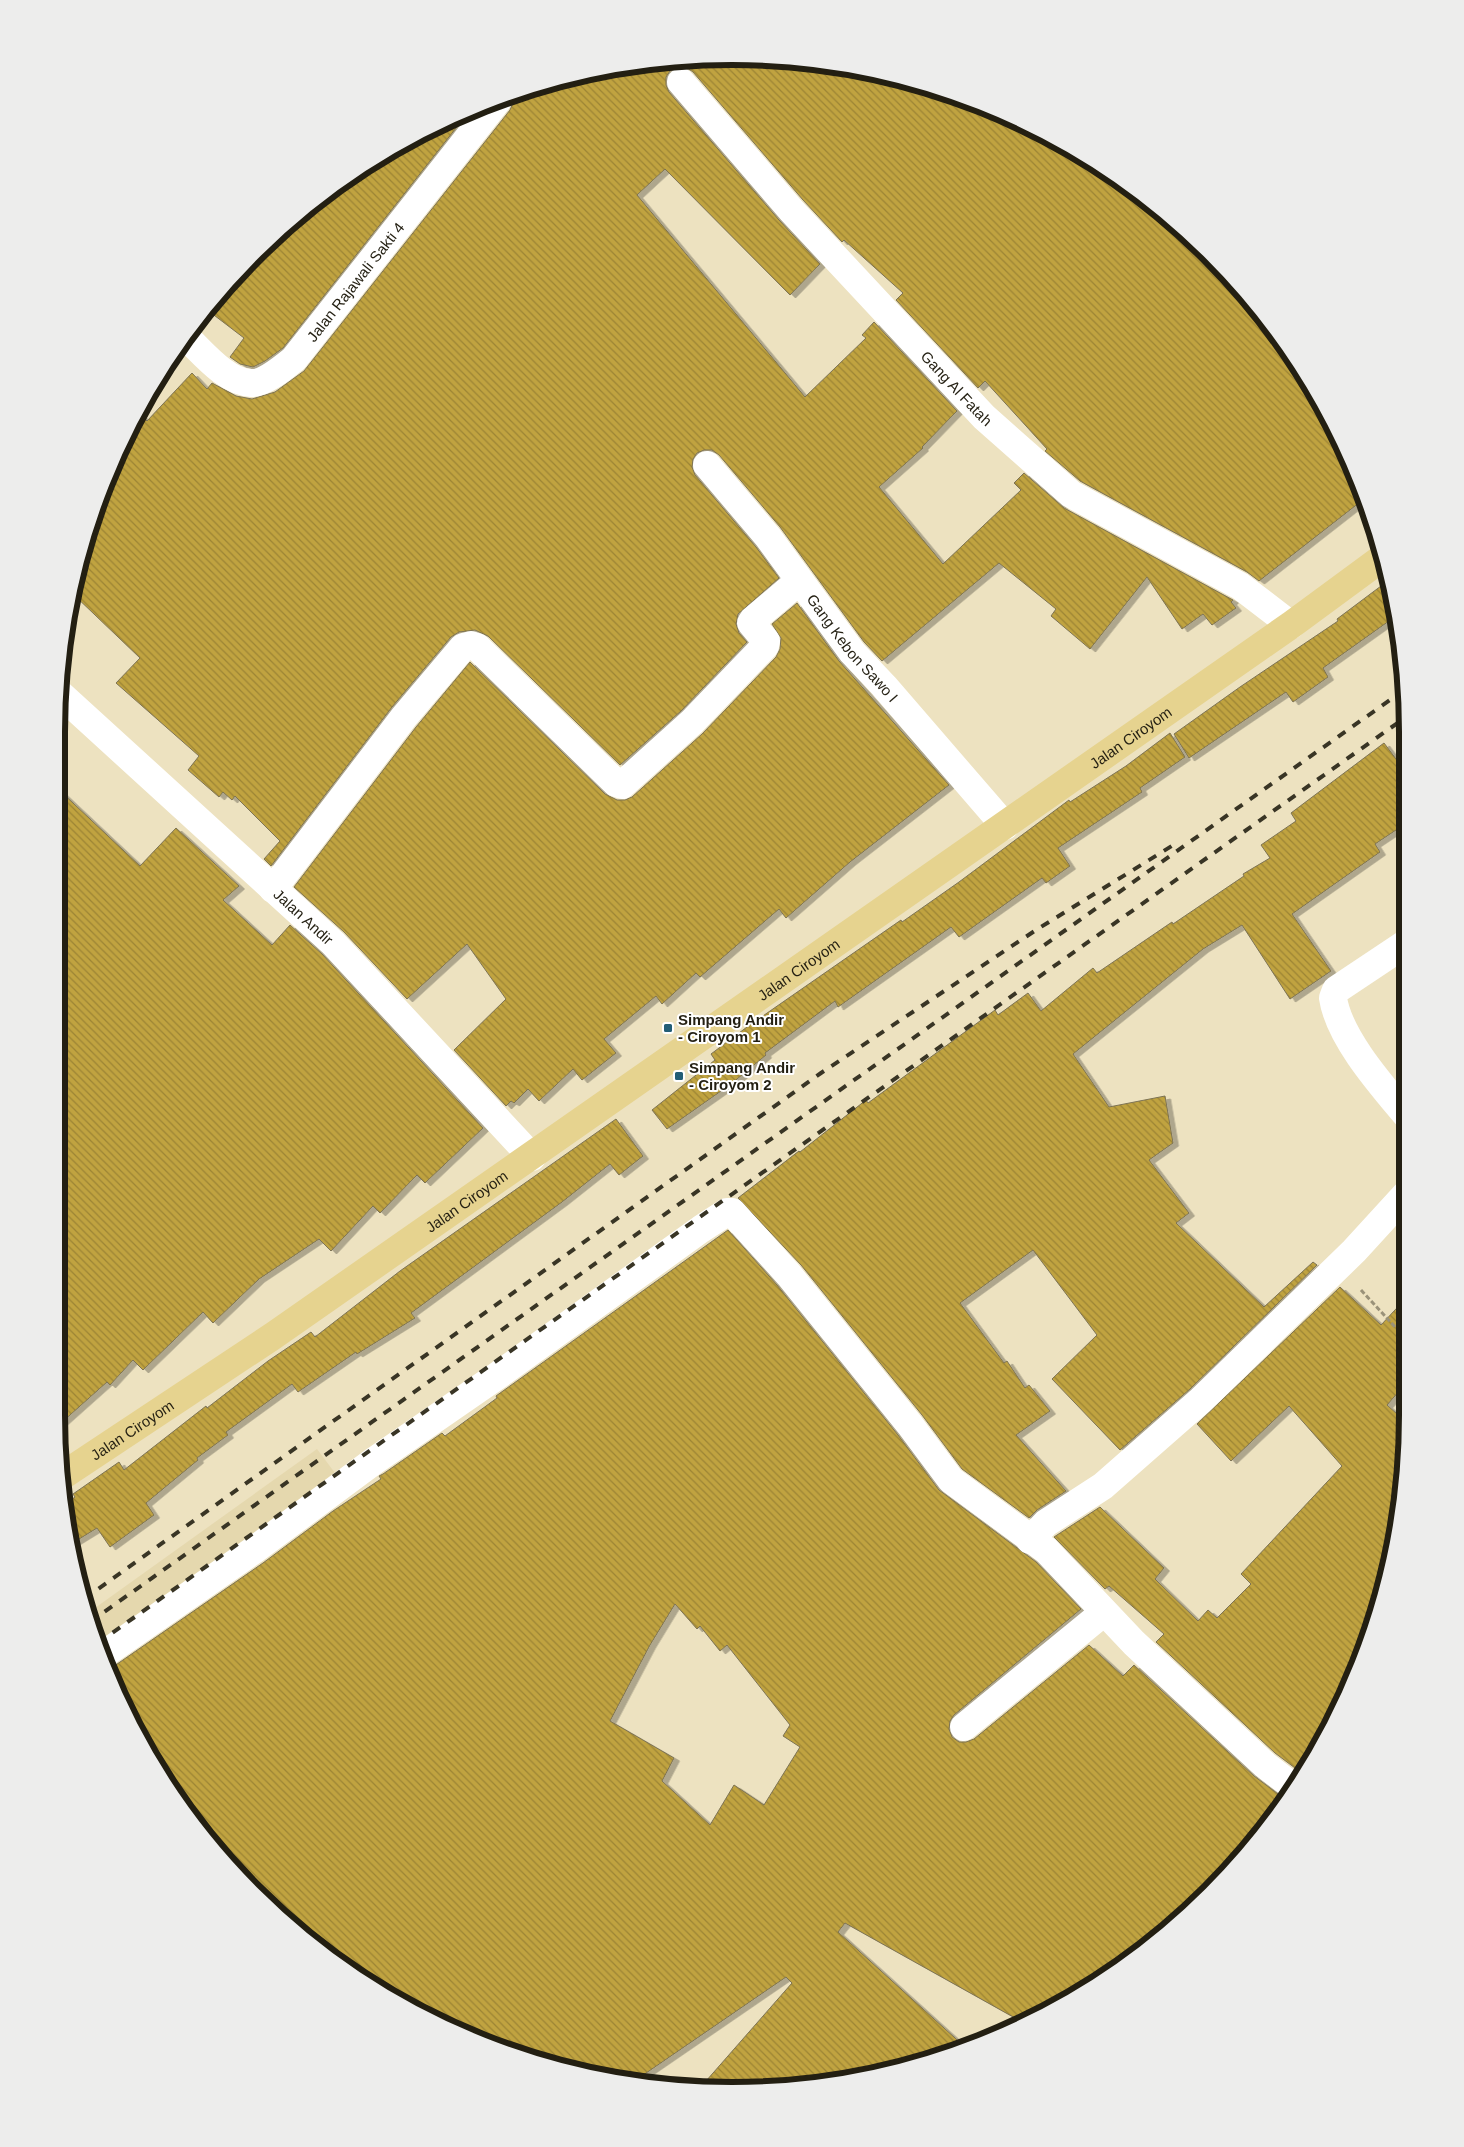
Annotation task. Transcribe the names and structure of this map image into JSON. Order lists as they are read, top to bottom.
{
  "streets": {
    "main road": ["Jalan Ciroyom"],
    "street": [
      "Jalan Rajawali Sakti 4",
      "Gang Al Fatah",
      "Gang Kebon Sawo I",
      "Jalan Andir"
    ]
  },
  "crossings": [
    ["Gang Al Fatah", "Jalan Ciroyom"],
    ["Gang Kebon Sawo I", "Jalan Ciroyom"],
    ["Jalan Ciroyom", "Jalan Andir"]
  ],
  "places": {
    "transit": ["Simpang Andir - Ciroyom 1", "Simpang Andir - Ciroyom 2"]
  }
}
